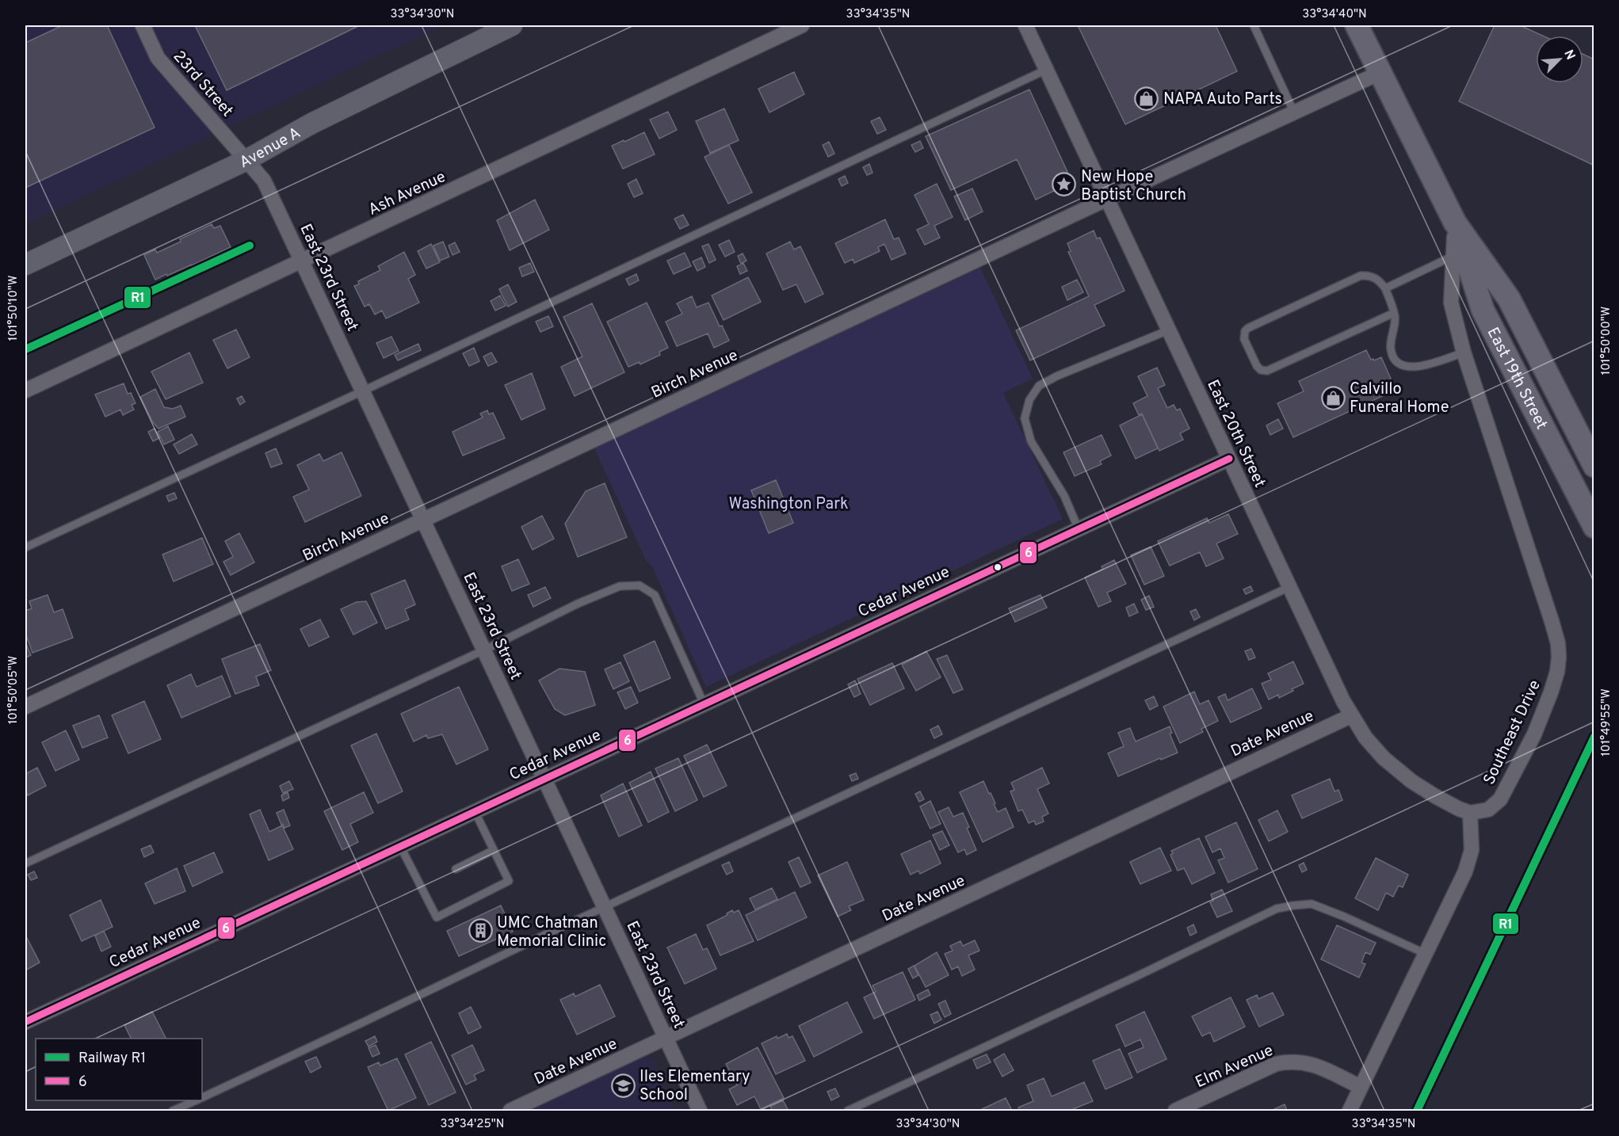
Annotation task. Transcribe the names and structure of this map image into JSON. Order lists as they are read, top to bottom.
{
  "streets": {
    "main road": ["Avenue A", "East 19th Street"],
    "street": [
      "23rd Street",
      "Ash Avenue",
      "East 23rd Street",
      "Birch Avenue",
      "East 20th Street",
      "Cedar Avenue",
      "Southeast Drive",
      "Date Avenue",
      "Elm Avenue"
    ]
  },
  "crossings": [
    ["23rd Street", "Avenue A"],
    ["23rd Street", "East 23rd Street"],
    ["Avenue A", "East 23rd Street"],
    ["Ash Avenue", "East 23rd Street"],
    ["East 23rd Street", "Birch Avenue"],
    ["East 23rd Street", "Cedar Avenue"],
    ["East 23rd Street", "Date Avenue"],
    ["Birch Avenue", "East 19th Street"],
    ["Birch Avenue", "East 20th Street"],
    ["East 19th Street", "Southeast Drive"],
    ["East 20th Street", "Cedar Avenue"],
    ["East 20th Street", "Southeast Drive"],
    ["East 20th Street", "Date Avenue"]
  ],
  "parks": ["Washington Park"],
  "places": {
    "shop": ["NAPA Auto Parts", "Calvillo Funeral Home"],
    "place": ["New Hope Baptist Church"],
    "building": ["UMC Chatman Memorial Clinic"],
    "school or university": ["Iles Elementary School"]
  },
  "lines": ["rail line R1", "transit line 6"],
  "legend": ["Railway R1", "6"],
  "north": "top right",
  "coordinates": [
    "33°34'30\"N",
    "33°34'35\"N",
    "33°34'40\"N",
    "101°50'10\"W",
    "101°50'00\"W",
    "101°50'05\"W",
    "101°49'55\"W",
    "33°34'25\"N"
  ]
}
